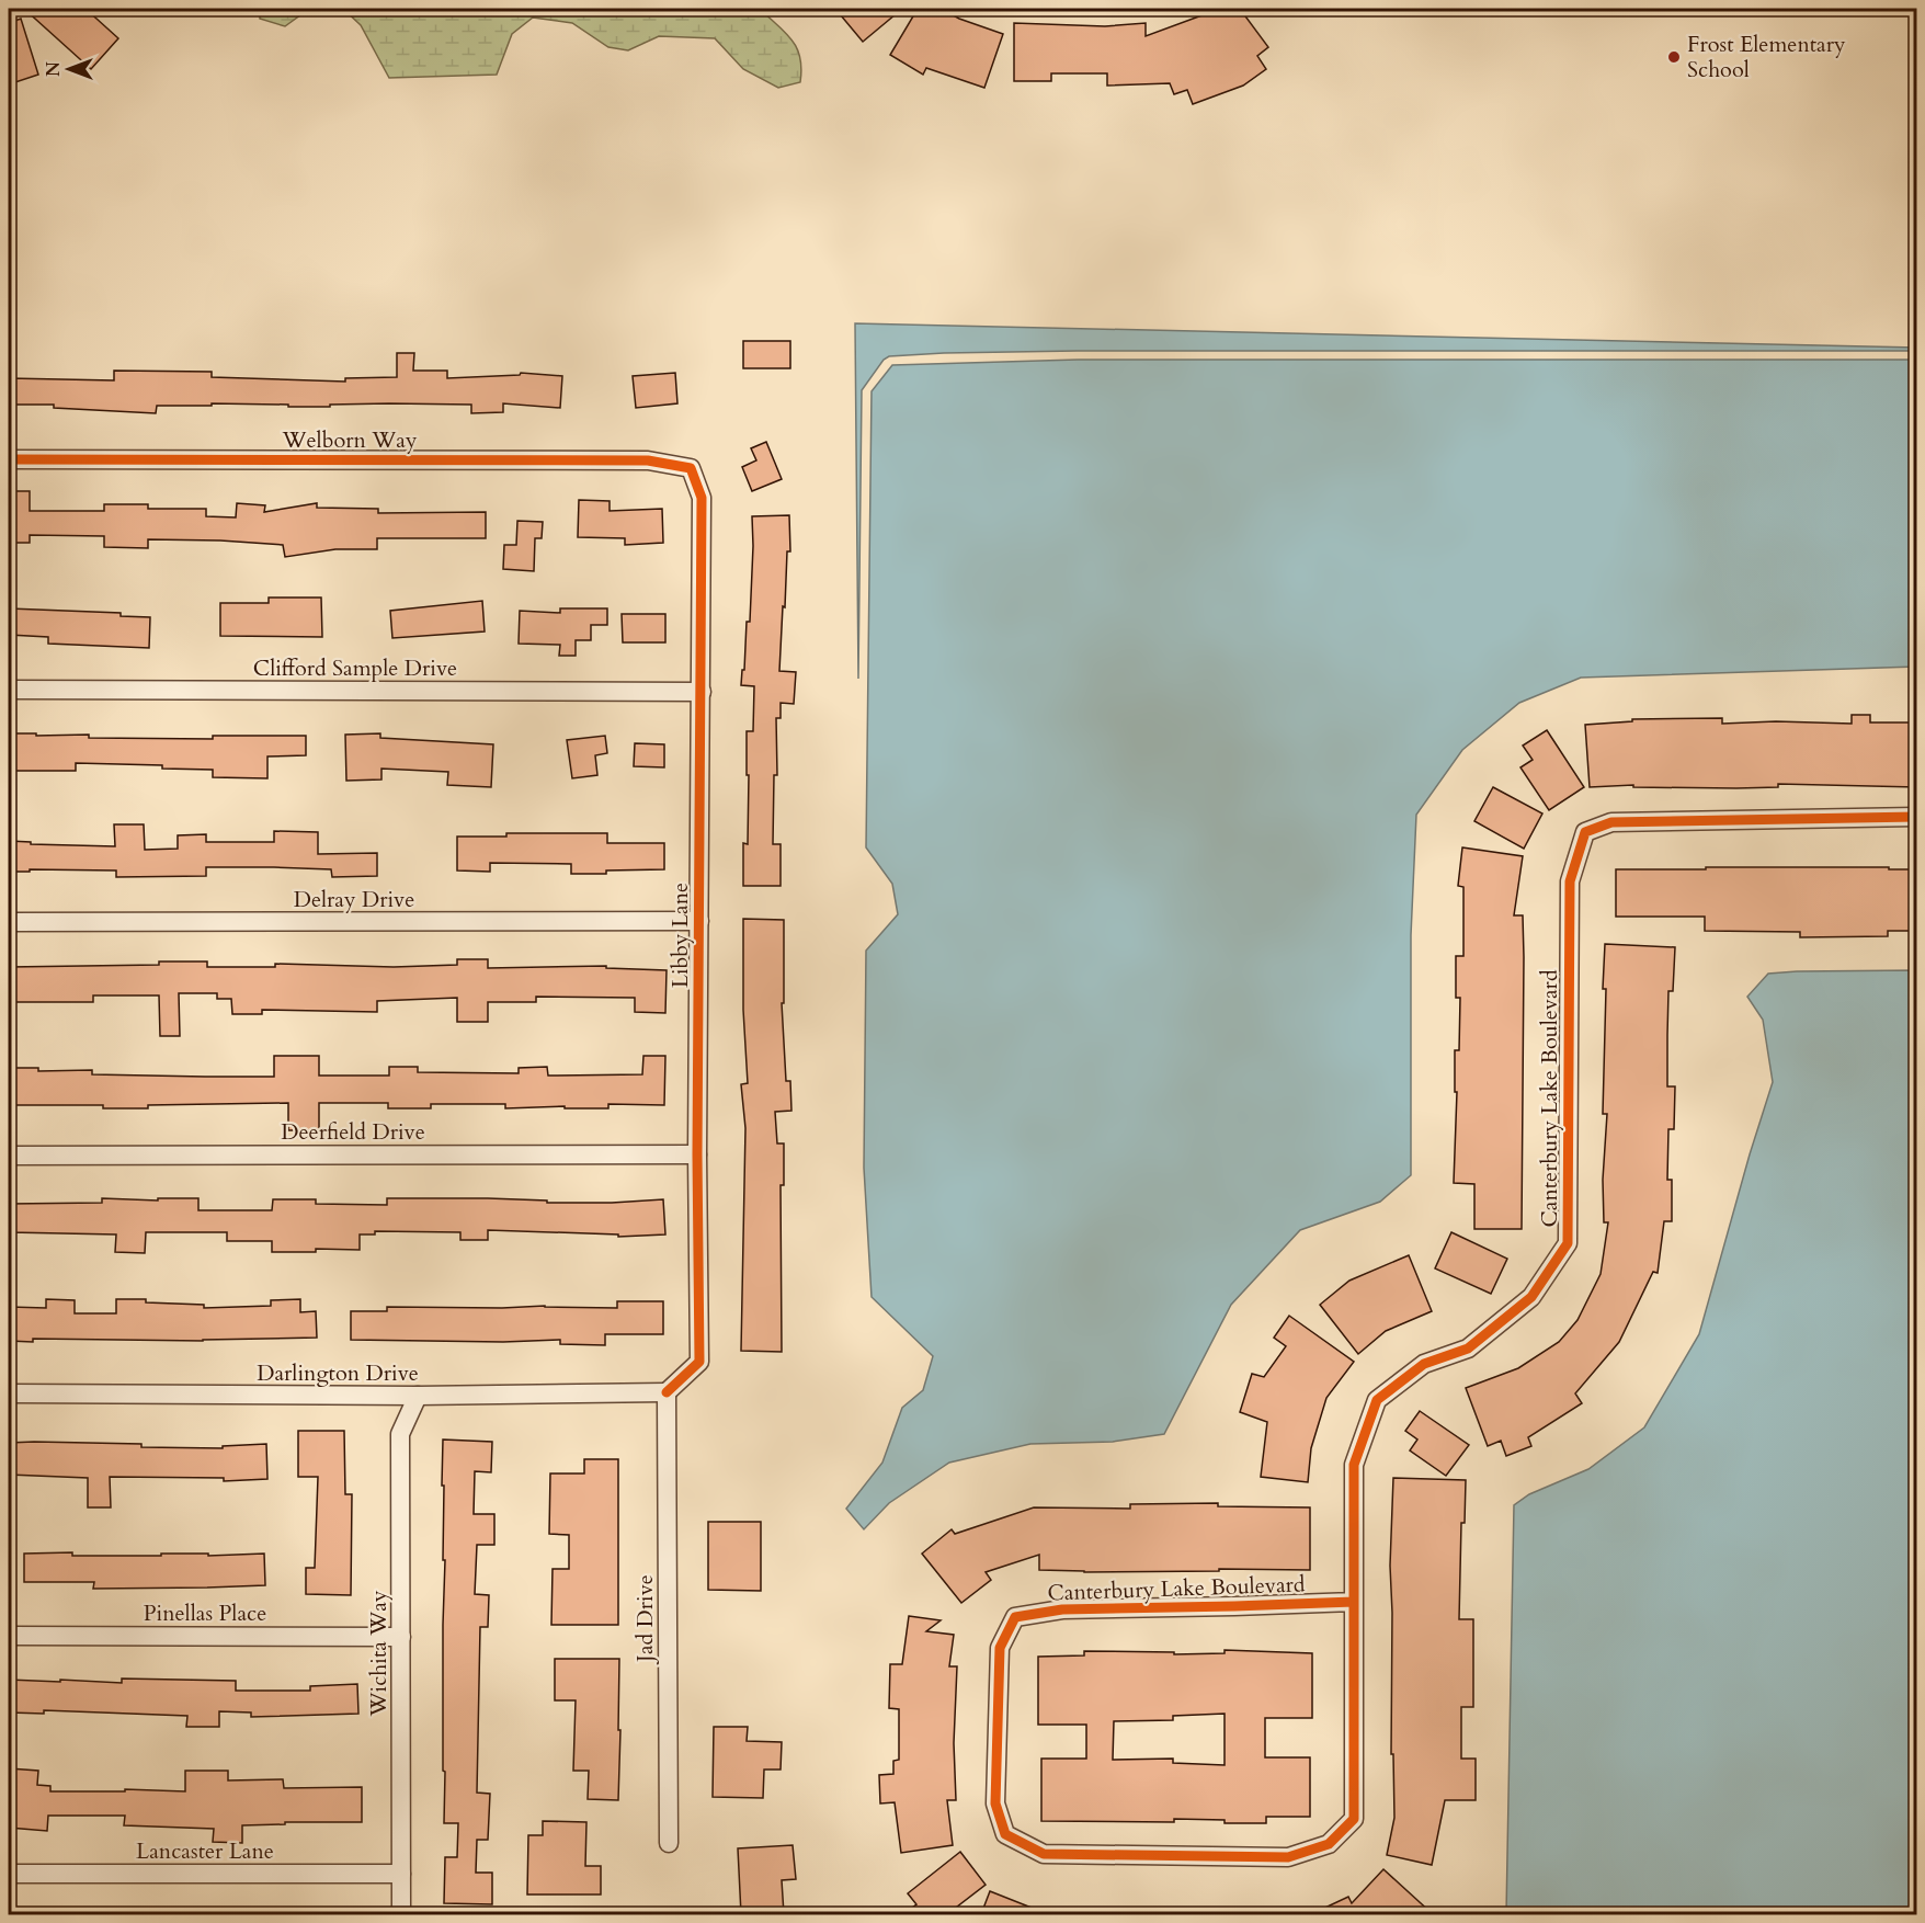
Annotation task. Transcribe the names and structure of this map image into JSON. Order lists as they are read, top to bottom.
{
  "streets": {
    "street": [
      "Welborn Way",
      "Clifford Sample Drive",
      "Delray Drive",
      "Libby Lane",
      "Canterbury Lake Boulevard",
      "Deerfield Drive",
      "Darlington Drive",
      "Pinellas Place",
      "Jad Drive",
      "Wichita Way",
      "Lancaster Lane"
    ]
  },
  "crossings": [
    ["Welborn Way", "Libby Lane"],
    ["Clifford Sample Drive", "Libby Lane"],
    ["Delray Drive", "Libby Lane"],
    ["Libby Lane", "Deerfield Drive"],
    ["Libby Lane", "Darlington Drive"],
    ["Libby Lane", "Jad Drive"],
    ["Darlington Drive", "Jad Drive"],
    ["Darlington Drive", "Wichita Way"],
    ["Pinellas Place", "Wichita Way"],
    ["Wichita Way", "Lancaster Lane"]
  ],
  "places": ["Frost Elementary School"],
  "north": "left"
}
